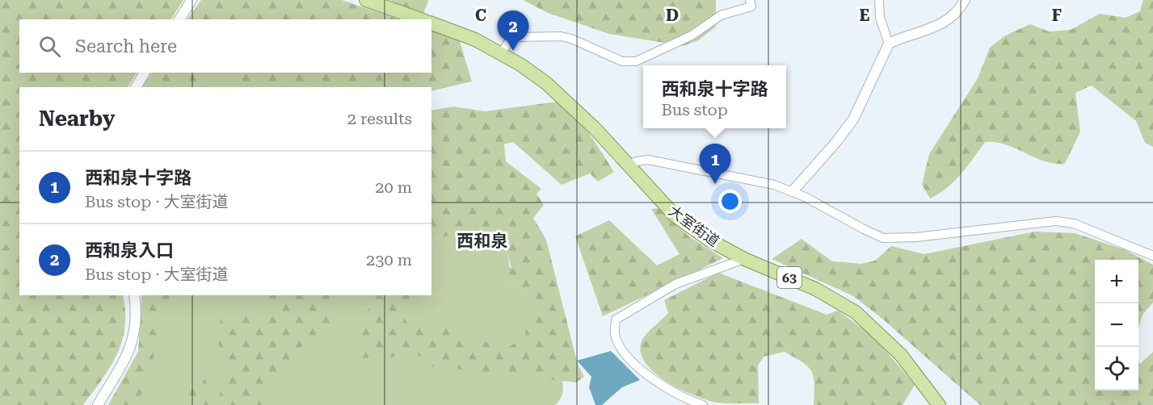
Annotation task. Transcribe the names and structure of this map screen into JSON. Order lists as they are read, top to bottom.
{
  "streets": {
    "main road": ["大室街道", "63"]
  },
  "districts": ["西和泉"],
  "page": {
    "pins": ["2", "1"],
    "search": "Search here",
    "popup": ["西和泉十字路", "Bus stop"],
    "heading": ["Nearby", "2 results"],
    "list": [
      {
        "mark": "1",
        "name": "西和泉十字路",
        "note": "Bus stop · 大室街道",
        "value": "20 m"
      },
      {
        "mark": "2",
        "name": "西和泉入口",
        "note": "Bus stop · 大室街道",
        "value": "230 m"
      }
    ],
    "map_buttons": ["+", "−"]
  },
  "grid": {
    "columns": [
      "C",
      "D",
      "E",
      "F"
    ]
  }
}
